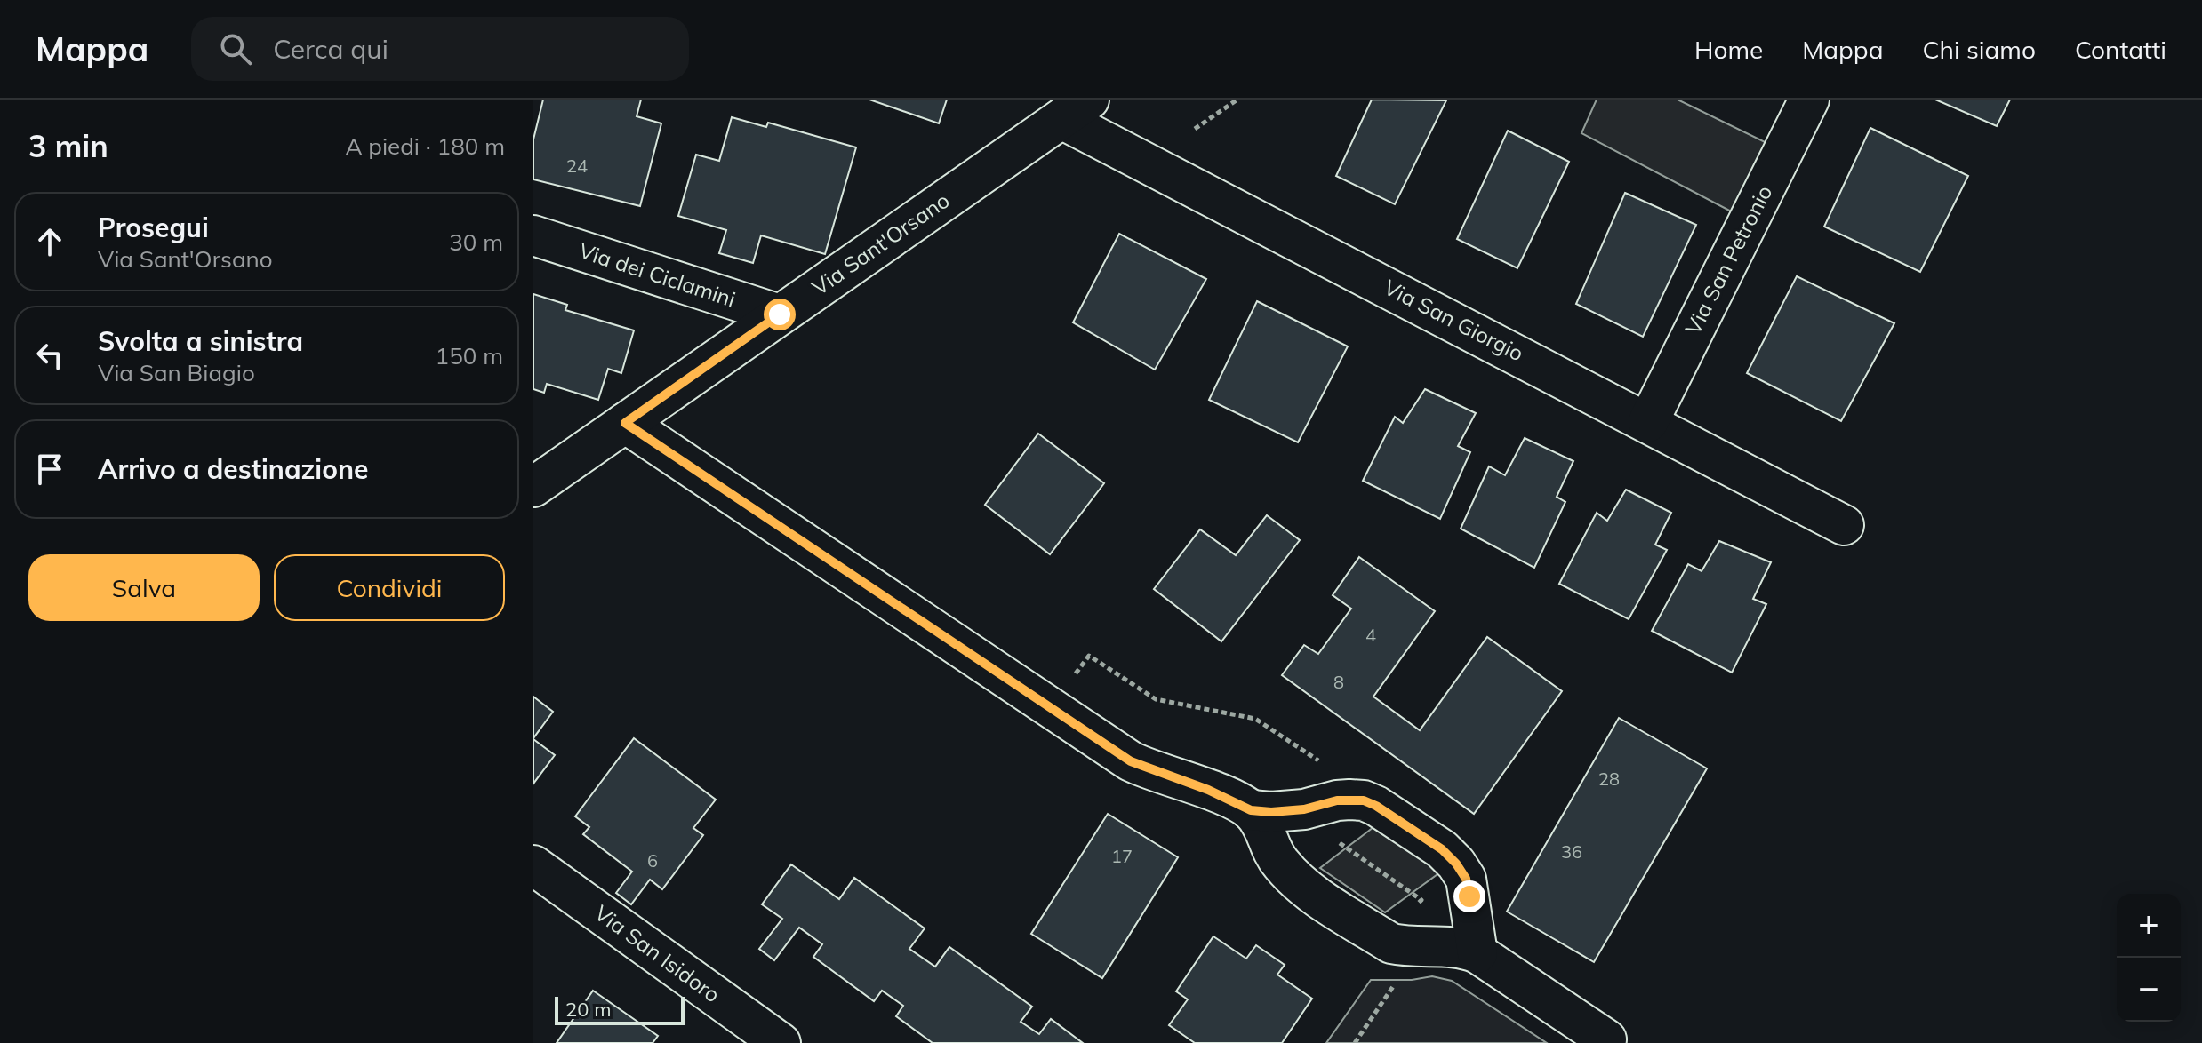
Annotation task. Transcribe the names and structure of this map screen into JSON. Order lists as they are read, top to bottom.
{
  "streets": {
    "street": [
      "Via Sant'Orsano",
      "Via San Petronio",
      "Via dei Ciclamini",
      "Via San Giorgio",
      "Via San Isidoro"
    ]
  },
  "crossings": [
    ["Via Sant'Orsano", "Via dei Ciclamini"],
    ["Via Sant'Orsano", "Via San Giorgio"],
    ["Via San Petronio", "Via San Giorgio"]
  ],
  "house_numbers": [
    "24",
    "4",
    "8",
    "28",
    "36",
    "17",
    "6"
  ],
  "scale_bar": "20 m",
  "page": {
    "header": "Mappa",
    "search": "Cerca qui",
    "nav": [
      "Home",
      "Mappa",
      "Chi siamo",
      "Contatti"
    ],
    "heading": ["3 min", "A piedi · 180 m"],
    "list": [
      ["Prosegui", "Via Sant'Orsano", "30 m"],
      ["Svolta a sinistra", "Via San Biagio", "150 m"],
      "Arrivo a destinazione"
    ],
    "buttons": ["Salva", "Condividi"],
    "map_buttons": ["+", "−"],
    "scale": "20 m"
  }
}
